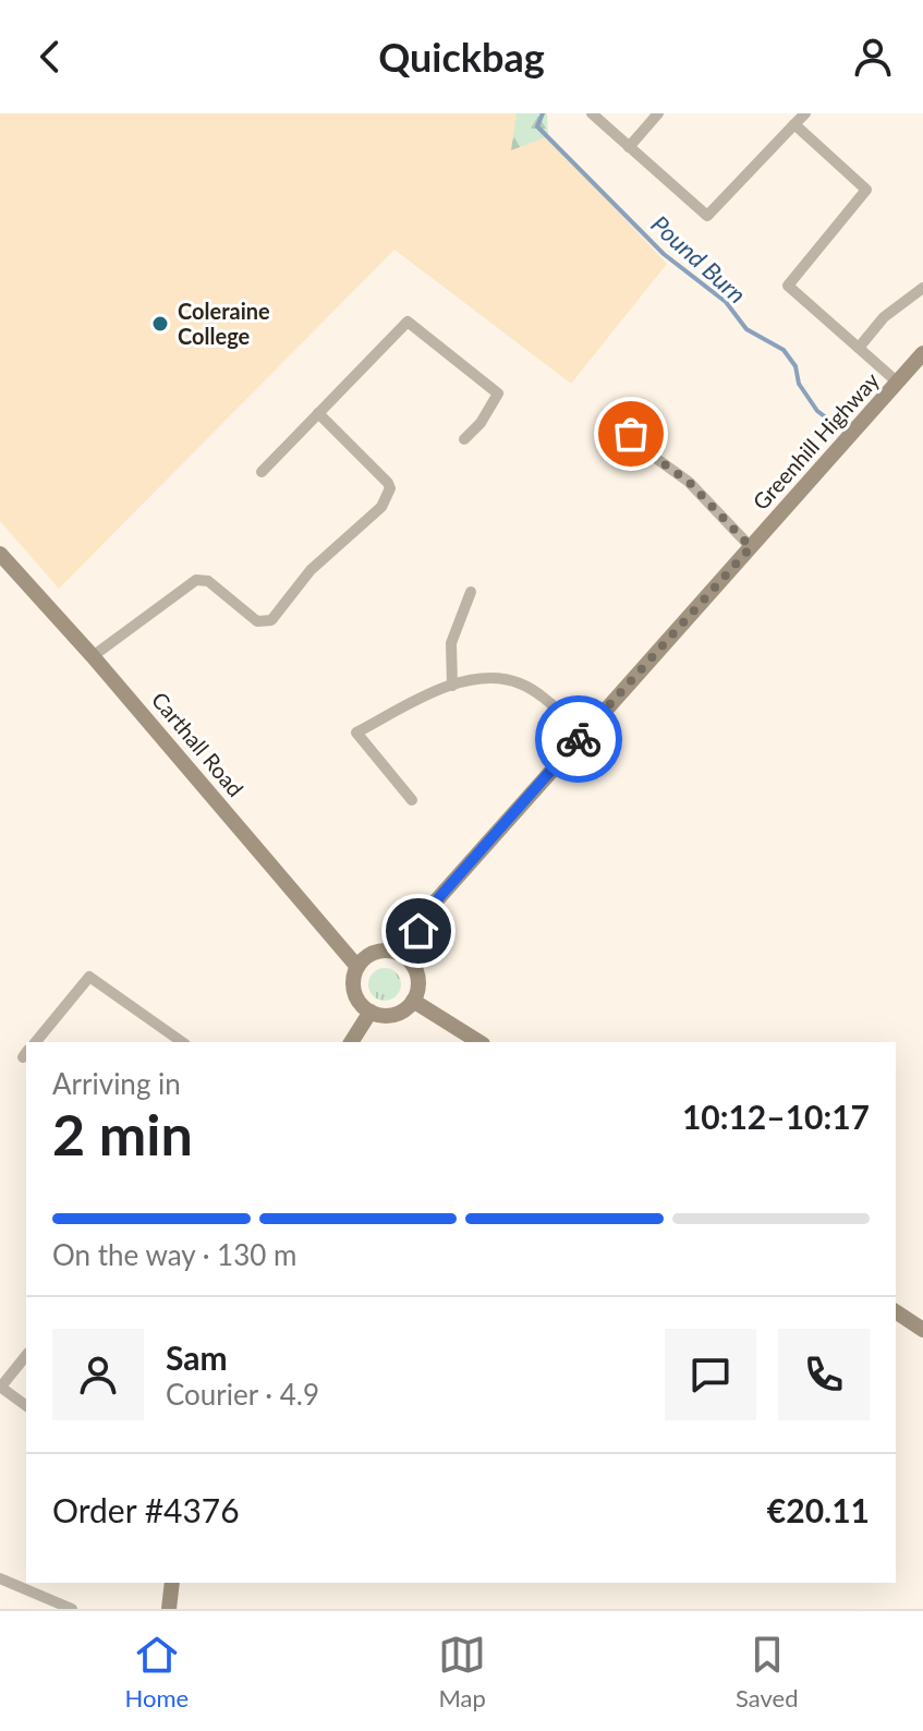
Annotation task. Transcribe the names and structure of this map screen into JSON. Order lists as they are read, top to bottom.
{
  "streets": {
    "main road": ["Greenhill Highway", "Carthall Road"]
  },
  "crossings": [
    ["Greenhill Highway", "Carthall Road"]
  ],
  "water": ["Pound Burn"],
  "places": ["Coleraine College"],
  "page": {
    "header": "Quickbag",
    "heading": ["2 min", "Arriving in", "10:12–10:17"],
    "panel": [
      "Sam",
      "Courier · 4.9",
      "Order #4376",
      "€20.11"
    ],
    "bar": "On the way · 130 m",
    "tabs": ["Home", "Map", "Saved"]
  }
}
